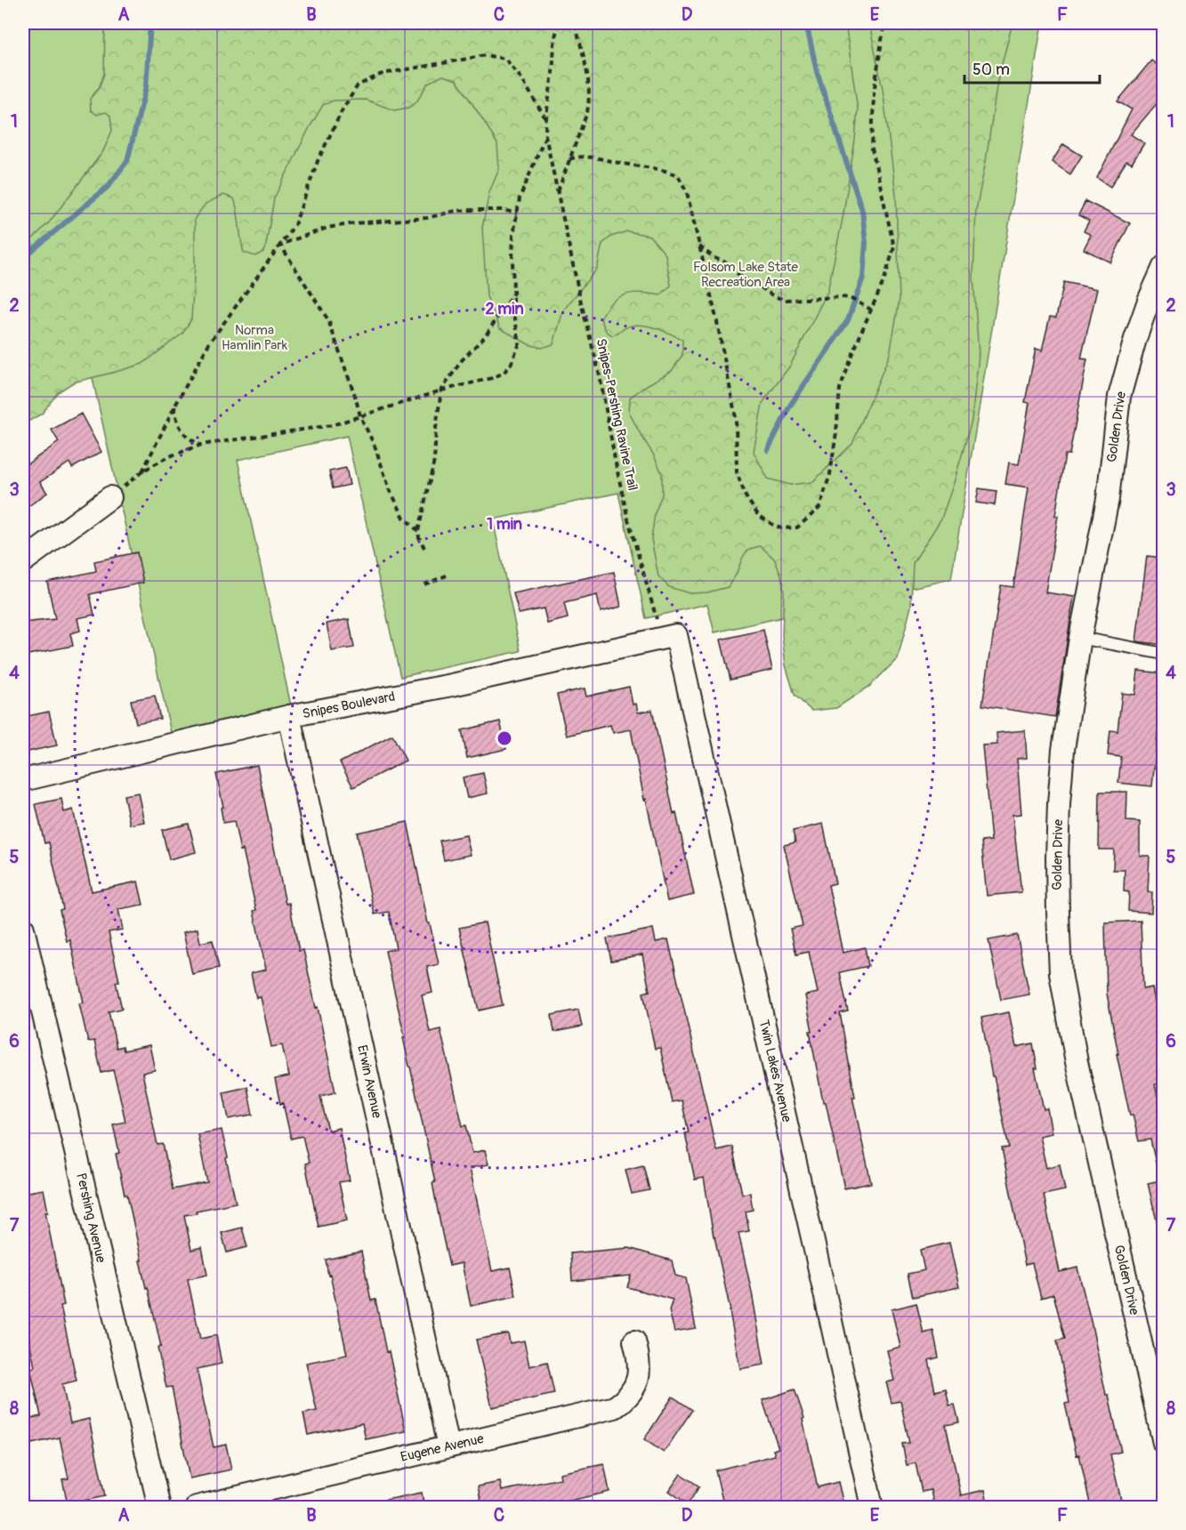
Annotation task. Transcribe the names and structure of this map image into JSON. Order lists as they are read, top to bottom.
{
  "streets": {
    "street": [
      "Golden Drive",
      "Snipes Boulevard",
      "Twin Lakes Avenue",
      "Erwin Avenue",
      "Pershing Avenue",
      "Eugene Avenue"
    ],
    "path": ["Snipes-Pershing Ravine Trail"]
  },
  "crossings": [
    ["Snipes-Pershing Ravine Trail", "Snipes Boulevard"],
    ["Snipes-Pershing Ravine Trail", "Twin Lakes Avenue"],
    ["Snipes Boulevard", "Twin Lakes Avenue"],
    ["Snipes Boulevard", "Erwin Avenue"],
    ["Erwin Avenue", "Eugene Avenue"]
  ],
  "parks": ["Folsom Lake State Recreation Area", "Norma Hamlin Park"],
  "scale_bar": "50 m",
  "grid": {
    "columns": [
      "A",
      "B",
      "C",
      "D",
      "E",
      "F"
    ],
    "rows": [
      "1",
      "2",
      "3",
      "4",
      "5",
      "6",
      "7",
      "8"
    ]
  },
  "rings": ["2 min", "1 min"]
}
